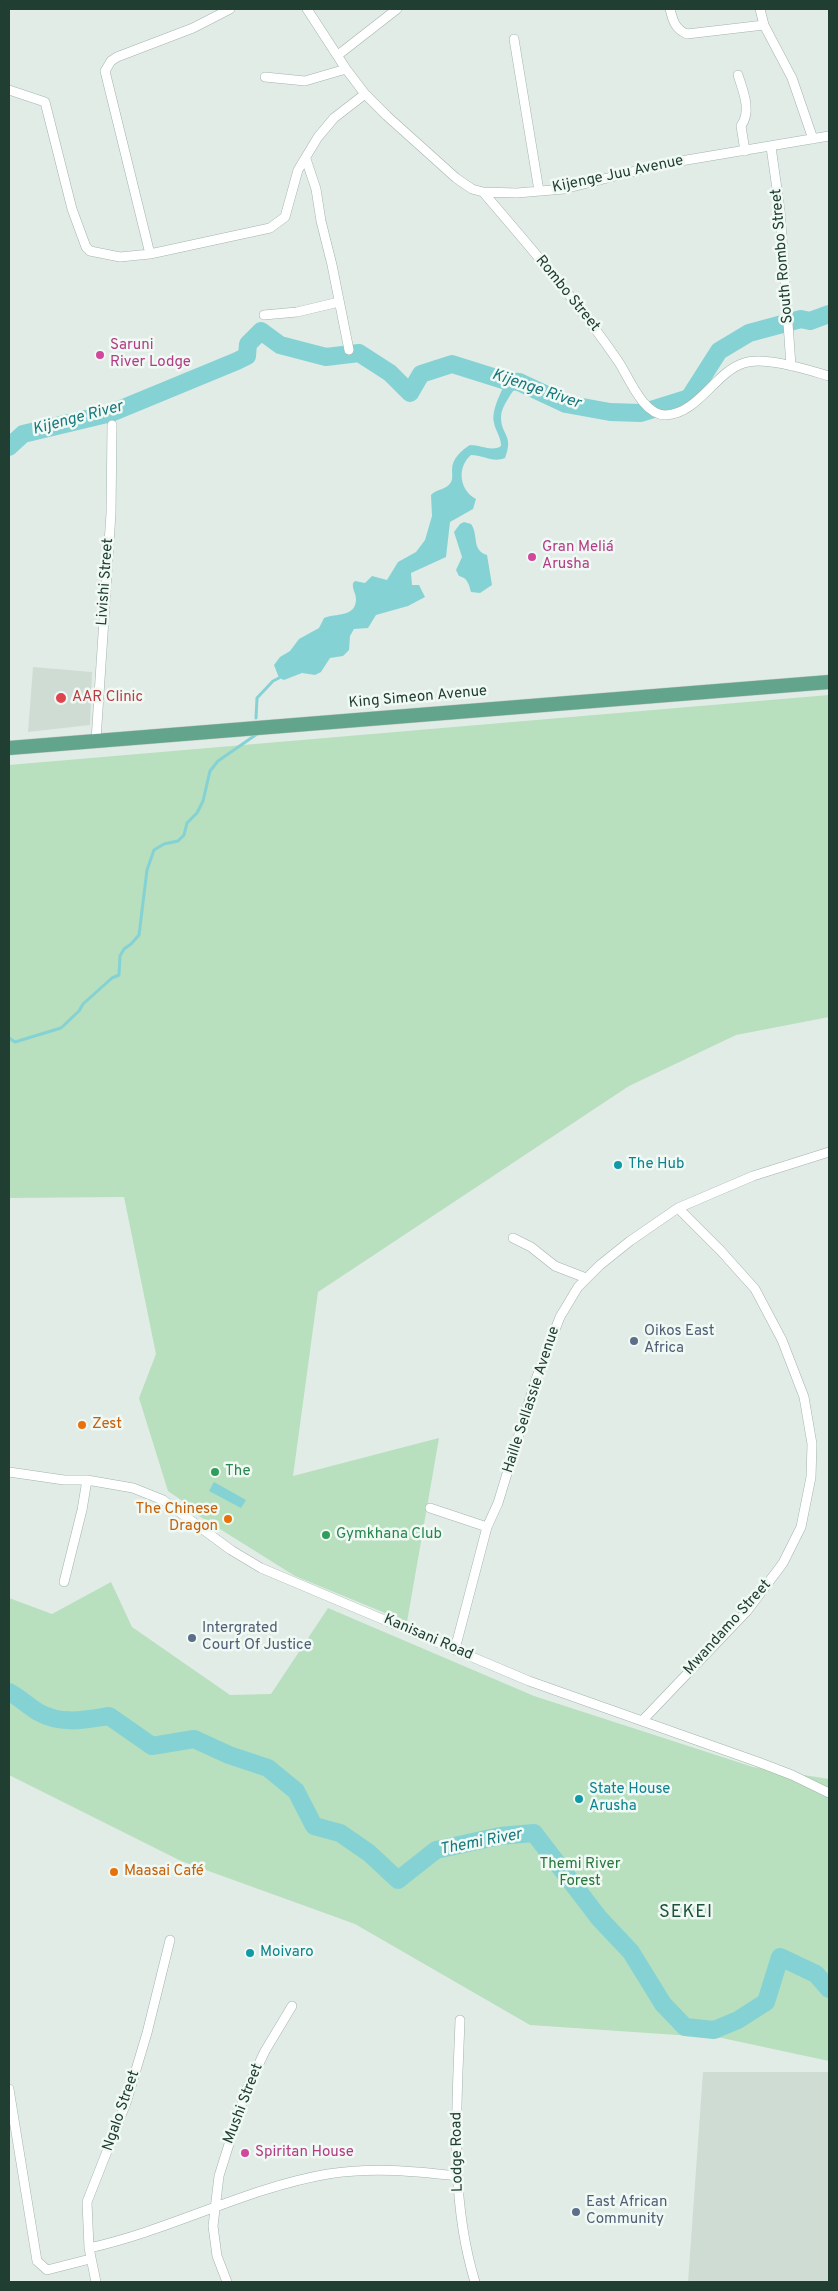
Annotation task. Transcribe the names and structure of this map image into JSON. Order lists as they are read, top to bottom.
{
  "streets": {
    "main road": ["King Simeon Avenue"],
    "street": [
      "Kijenge Juu Avenue",
      "South Rombo Street",
      "Rombo Street",
      "Livishi Street",
      "Haille Sellassie Avenue",
      "Mwandamo Street",
      "Kanisani Road",
      "Mushi Street",
      "Ngalo Street",
      "Lodge Road"
    ]
  },
  "crossings": [
    ["Kijenge Juu Avenue", "South Rombo Street"],
    ["Kijenge Juu Avenue", "Rombo Street"],
    ["South Rombo Street", "Rombo Street"],
    ["Livishi Street", "King Simeon Avenue"],
    ["Haille Sellassie Avenue", "Mwandamo Street"],
    ["Haille Sellassie Avenue", "Kanisani Road"],
    ["Mwandamo Street", "Kanisani Road"]
  ],
  "districts": ["SEKEI"],
  "water": ["Kijenge River", "Themi River"],
  "parks": ["Themi River Forest"],
  "places": [
    "Saruni River Lodge",
    "Gran Meliá Arusha",
    "AAR Clinic",
    "The Hub",
    "Oikos East Africa",
    "Zest",
    "The",
    "The Chinese Dragon",
    "Gymkhana Club",
    "Intergrated Court Of Justice",
    "State House Arusha",
    "Maasai Café",
    "Moivaro",
    "Spiritan House",
    "East African Community"
  ]
}
